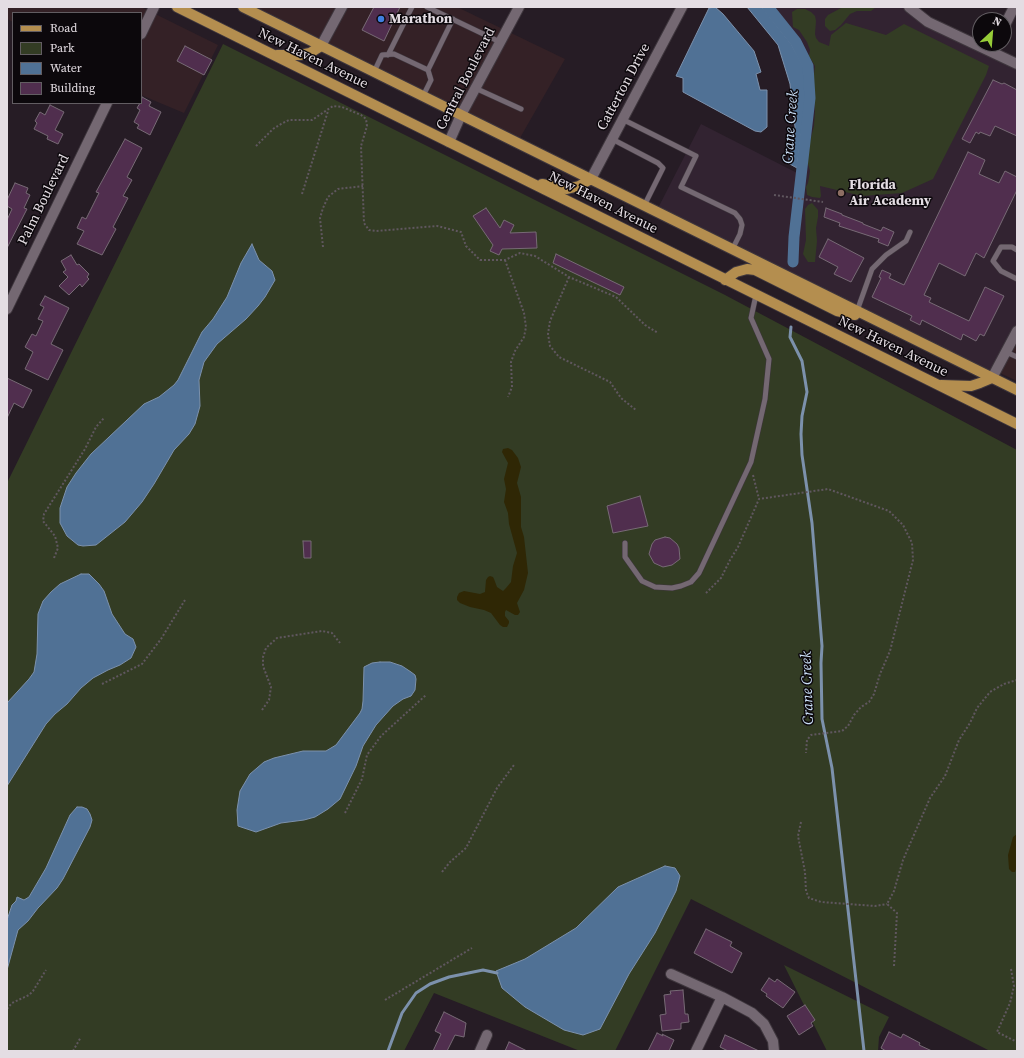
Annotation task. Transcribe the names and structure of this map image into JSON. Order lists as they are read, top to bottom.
{
  "streets": {
    "main road": ["New Haven Avenue"],
    "street": ["Central Boulevard", "Catterton Drive", "Palm Boulevard"]
  },
  "crossings": [
    ["New Haven Avenue", "Central Boulevard"],
    ["New Haven Avenue", "Catterton Drive"]
  ],
  "water": ["Crane Creek"],
  "places": ["Marathon", "Florida Air Academy"],
  "legend": [
    "Road",
    "Park",
    "Water",
    "Building"
  ],
  "north": "top right"
}
